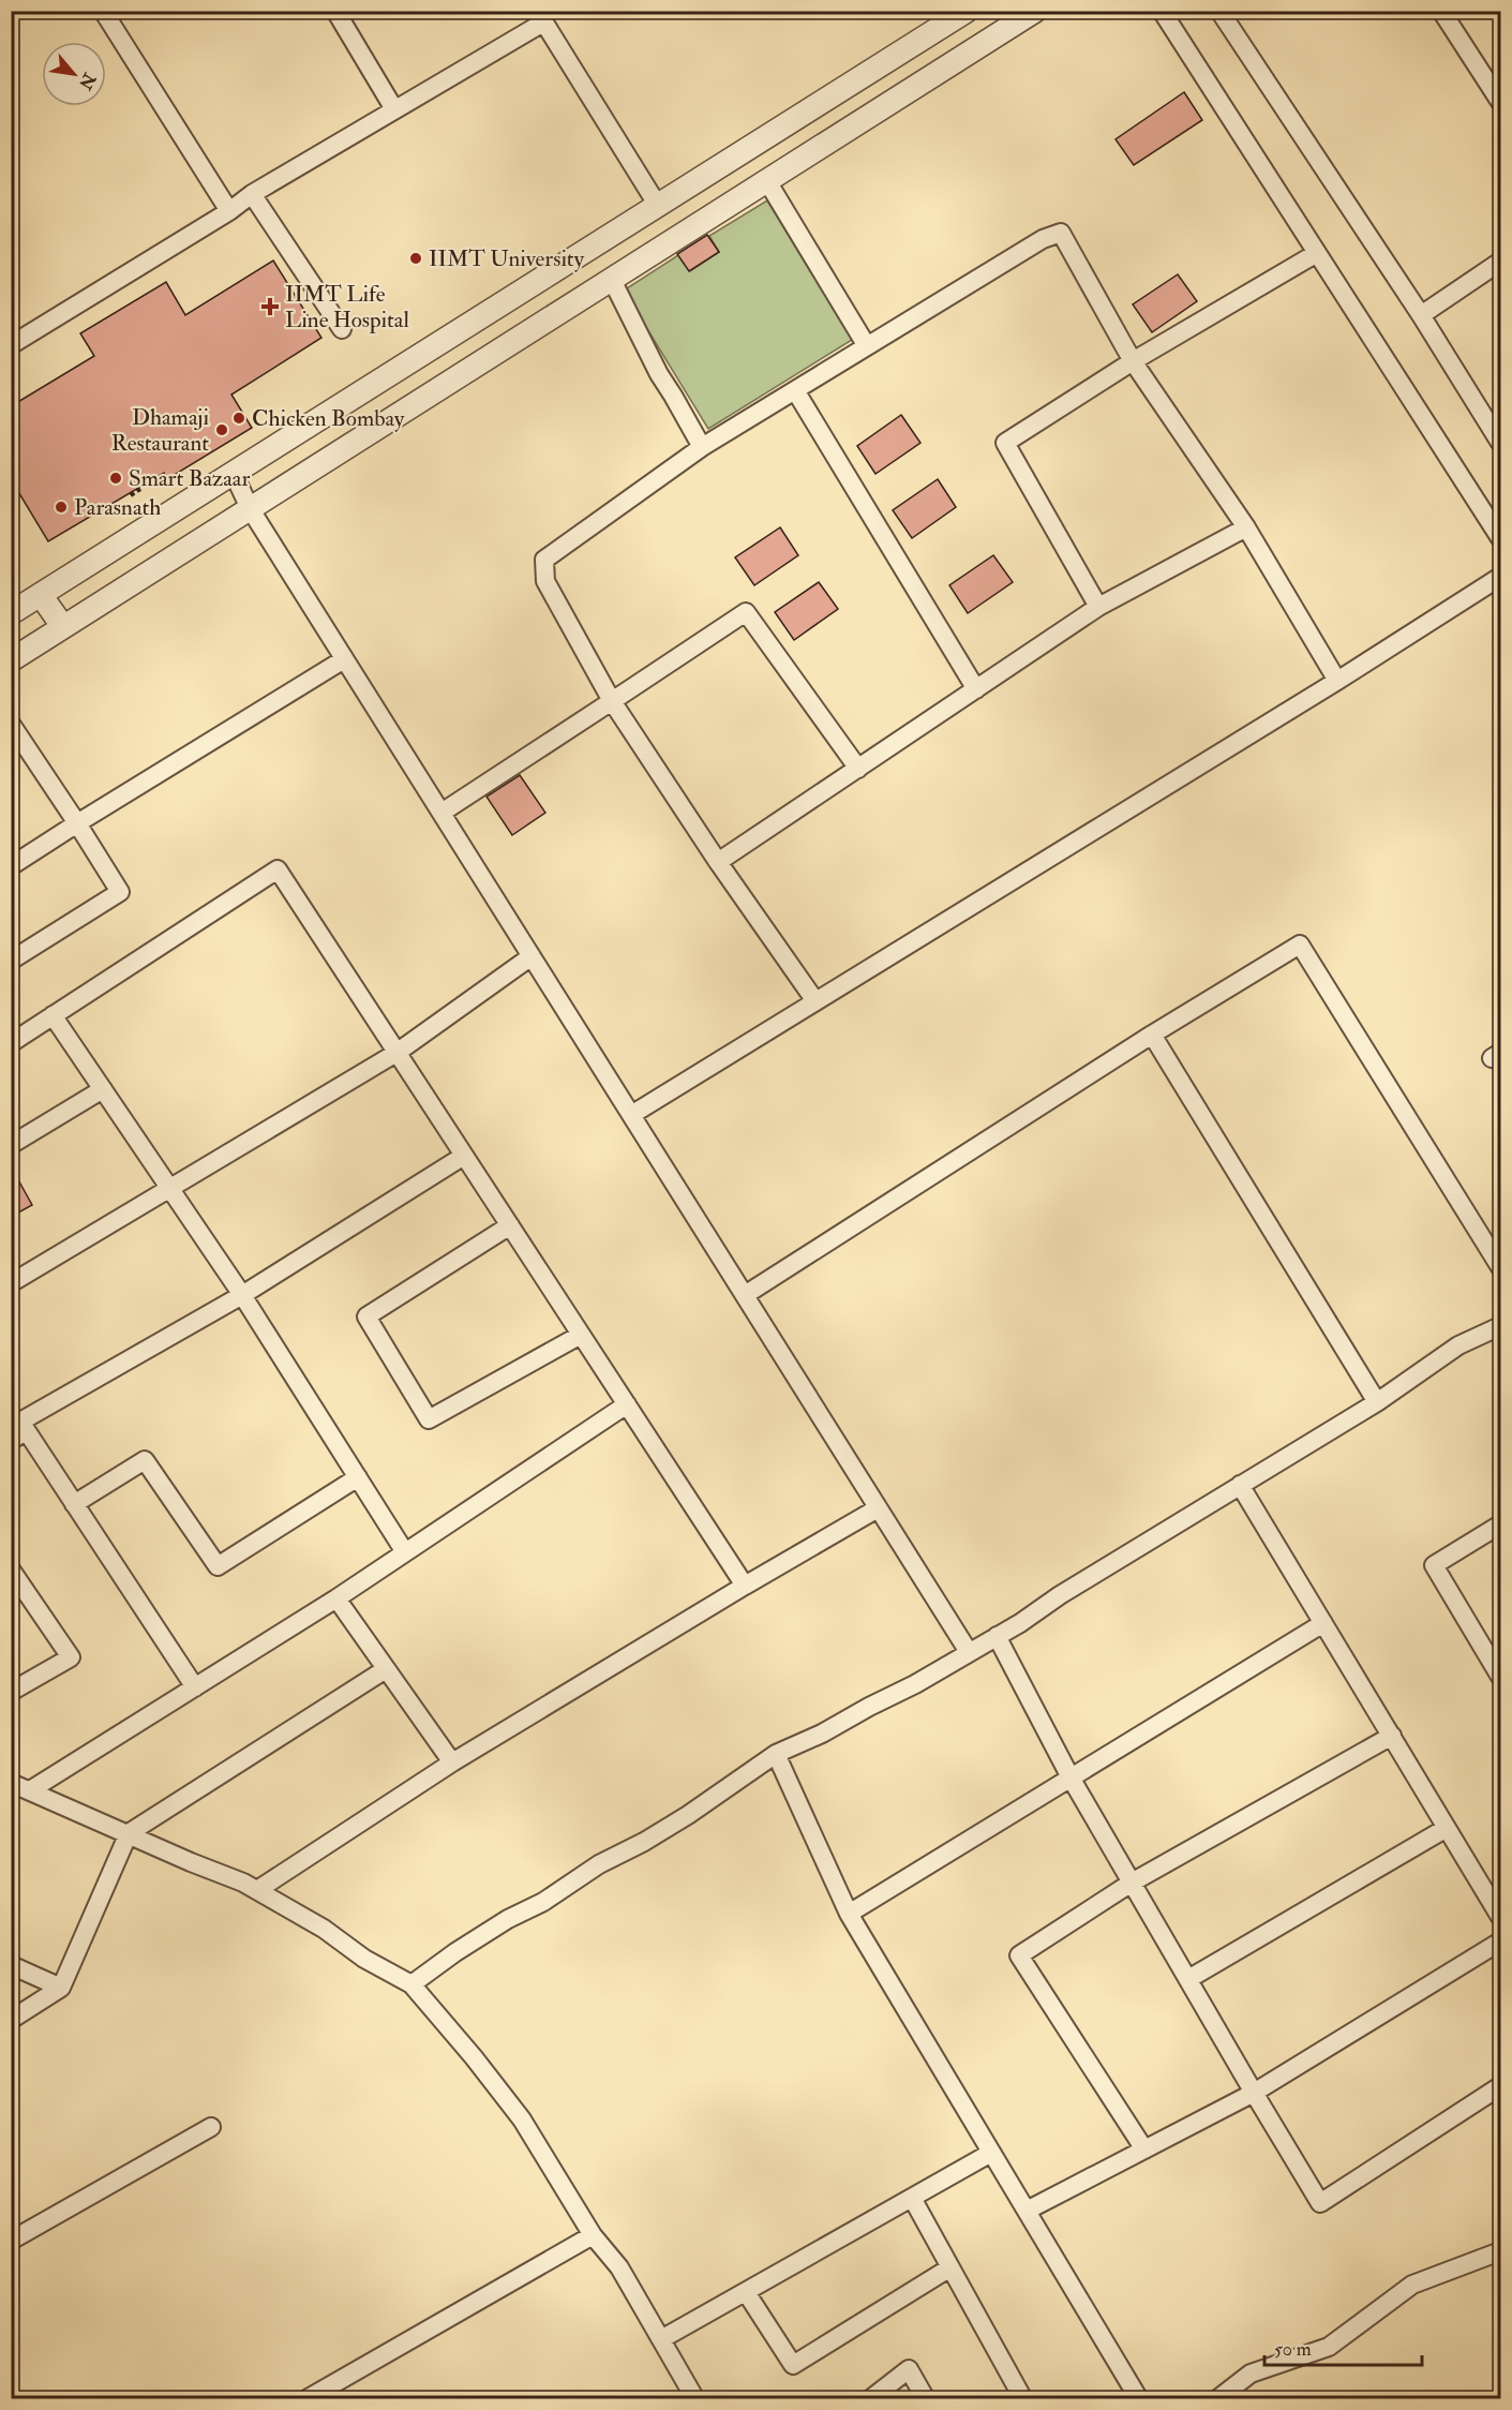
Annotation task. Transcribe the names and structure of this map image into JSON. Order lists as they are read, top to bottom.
{
  "places": {
    "other": [
      "IIMT University",
      "Chicken Bombay",
      "Dhamaji Restaurant",
      "Smart Bazaar",
      "Parasnath"
    ],
    "health": ["IIMT Life Line Hospital"]
  },
  "scale_bar": "50 m",
  "north": "bottom right"
}
